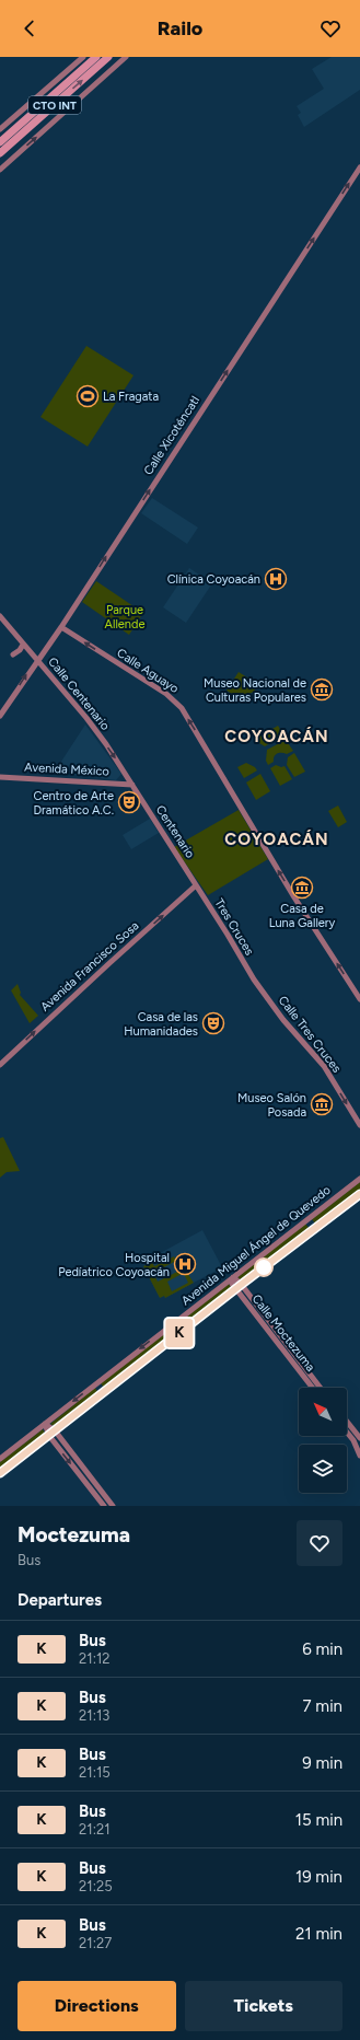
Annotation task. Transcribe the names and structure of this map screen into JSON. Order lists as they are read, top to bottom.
{
  "streets": {
    "highway": ["CTO INT"],
    "street": [
      "Calle Xicoténcatl",
      "Calle Aguayo",
      "Calle Centenario",
      "Avenida México",
      "Centenario",
      "Tres Cruces",
      "Avenida Francisco Sosa",
      "Calle Tres Cruces",
      "Avenida Miguel Ángel de Quevedo",
      "Calle Moctezuma"
    ]
  },
  "crossings": [
    ["Calle Xicoténcatl", "Calle Aguayo"],
    ["Calle Xicoténcatl", "Calle Centenario"],
    ["Calle Centenario", "Avenida México"],
    ["Calle Centenario", "Centenario"],
    ["Avenida México", "Centenario"],
    ["Centenario", "Tres Cruces"],
    ["Centenario", "Avenida Francisco Sosa"],
    ["Tres Cruces", "Avenida Francisco Sosa"],
    ["Tres Cruces", "Calle Tres Cruces"],
    ["Avenida Miguel Ángel de Quevedo", "Calle Moctezuma"]
  ],
  "one_way": [
    "Calle Xicoténcatl",
    "Calle Aguayo",
    "Calle Centenario",
    "Avenida Francisco Sosa",
    "Calle Tres Cruces"
  ],
  "districts": ["COYOACÁN", "COYOACÁN"],
  "parks": ["Parque Allende"],
  "places": {
    "sports": ["La Fragata"],
    "hospital": ["Clínica Coyoacán", "Hospital Pedíatrico Coyoacán"],
    "museum": ["Museo Nacional de Culturas Populares", "Casa de Luna Gallery", "Museo Salón Posada"],
    "theatre": ["Centro de Arte Dramático A.C.", "Casa de las Humanidades"]
  },
  "lines": ["bus line K"],
  "north": "top left",
  "page": {
    "header": "Railo",
    "on_map": "K",
    "heading": [
      ["Moctezuma", "Bus"],
      "Departures"
    ],
    "list": [
      {
        "mark": "K",
        "name": "Bus",
        "note": "21:12",
        "value": "6 min"
      },
      {
        "mark": "K",
        "name": "Bus",
        "note": "21:13",
        "value": "7 min"
      },
      {
        "mark": "K",
        "name": "Bus",
        "note": "21:15",
        "value": "9 min"
      },
      {
        "mark": "K",
        "name": "Bus",
        "note": "21:21",
        "value": "15 min"
      },
      {
        "mark": "K",
        "name": "Bus",
        "note": "21:25",
        "value": "19 min"
      },
      {
        "mark": "K",
        "name": "Bus",
        "note": "21:27",
        "value": "21 min"
      }
    ],
    "buttons": ["Directions", "Tickets"]
  }
}
